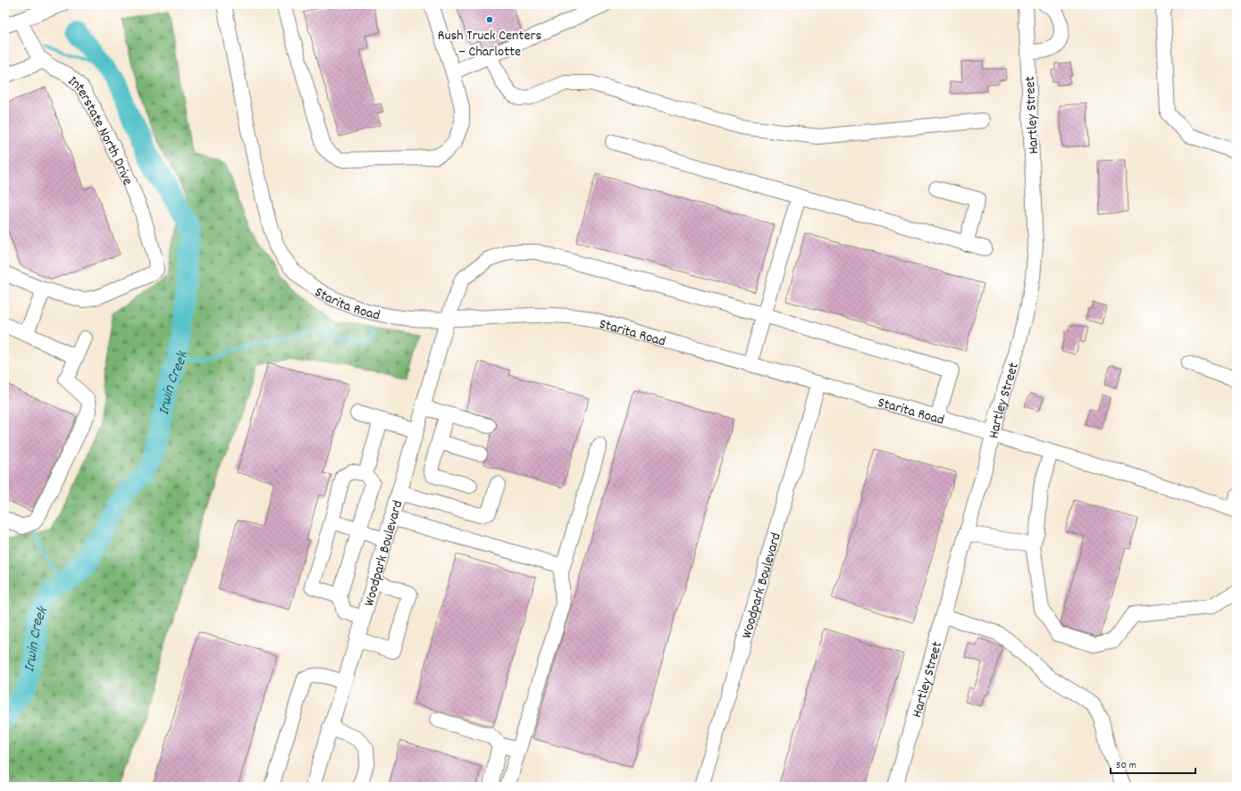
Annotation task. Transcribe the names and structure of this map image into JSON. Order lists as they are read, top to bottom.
{
  "streets": {
    "street": [
      "Hartley Street",
      "Interstate North Drive",
      "Starita Road",
      "Woodpark Boulevard"
    ]
  },
  "crossings": [
    ["Hartley Street", "Starita Road"],
    ["Starita Road", "Woodpark Boulevard"]
  ],
  "water": ["Irwin Creek"],
  "places": ["Rush Truck Centers – Charlotte"],
  "scale_bar": "50 m"
}
